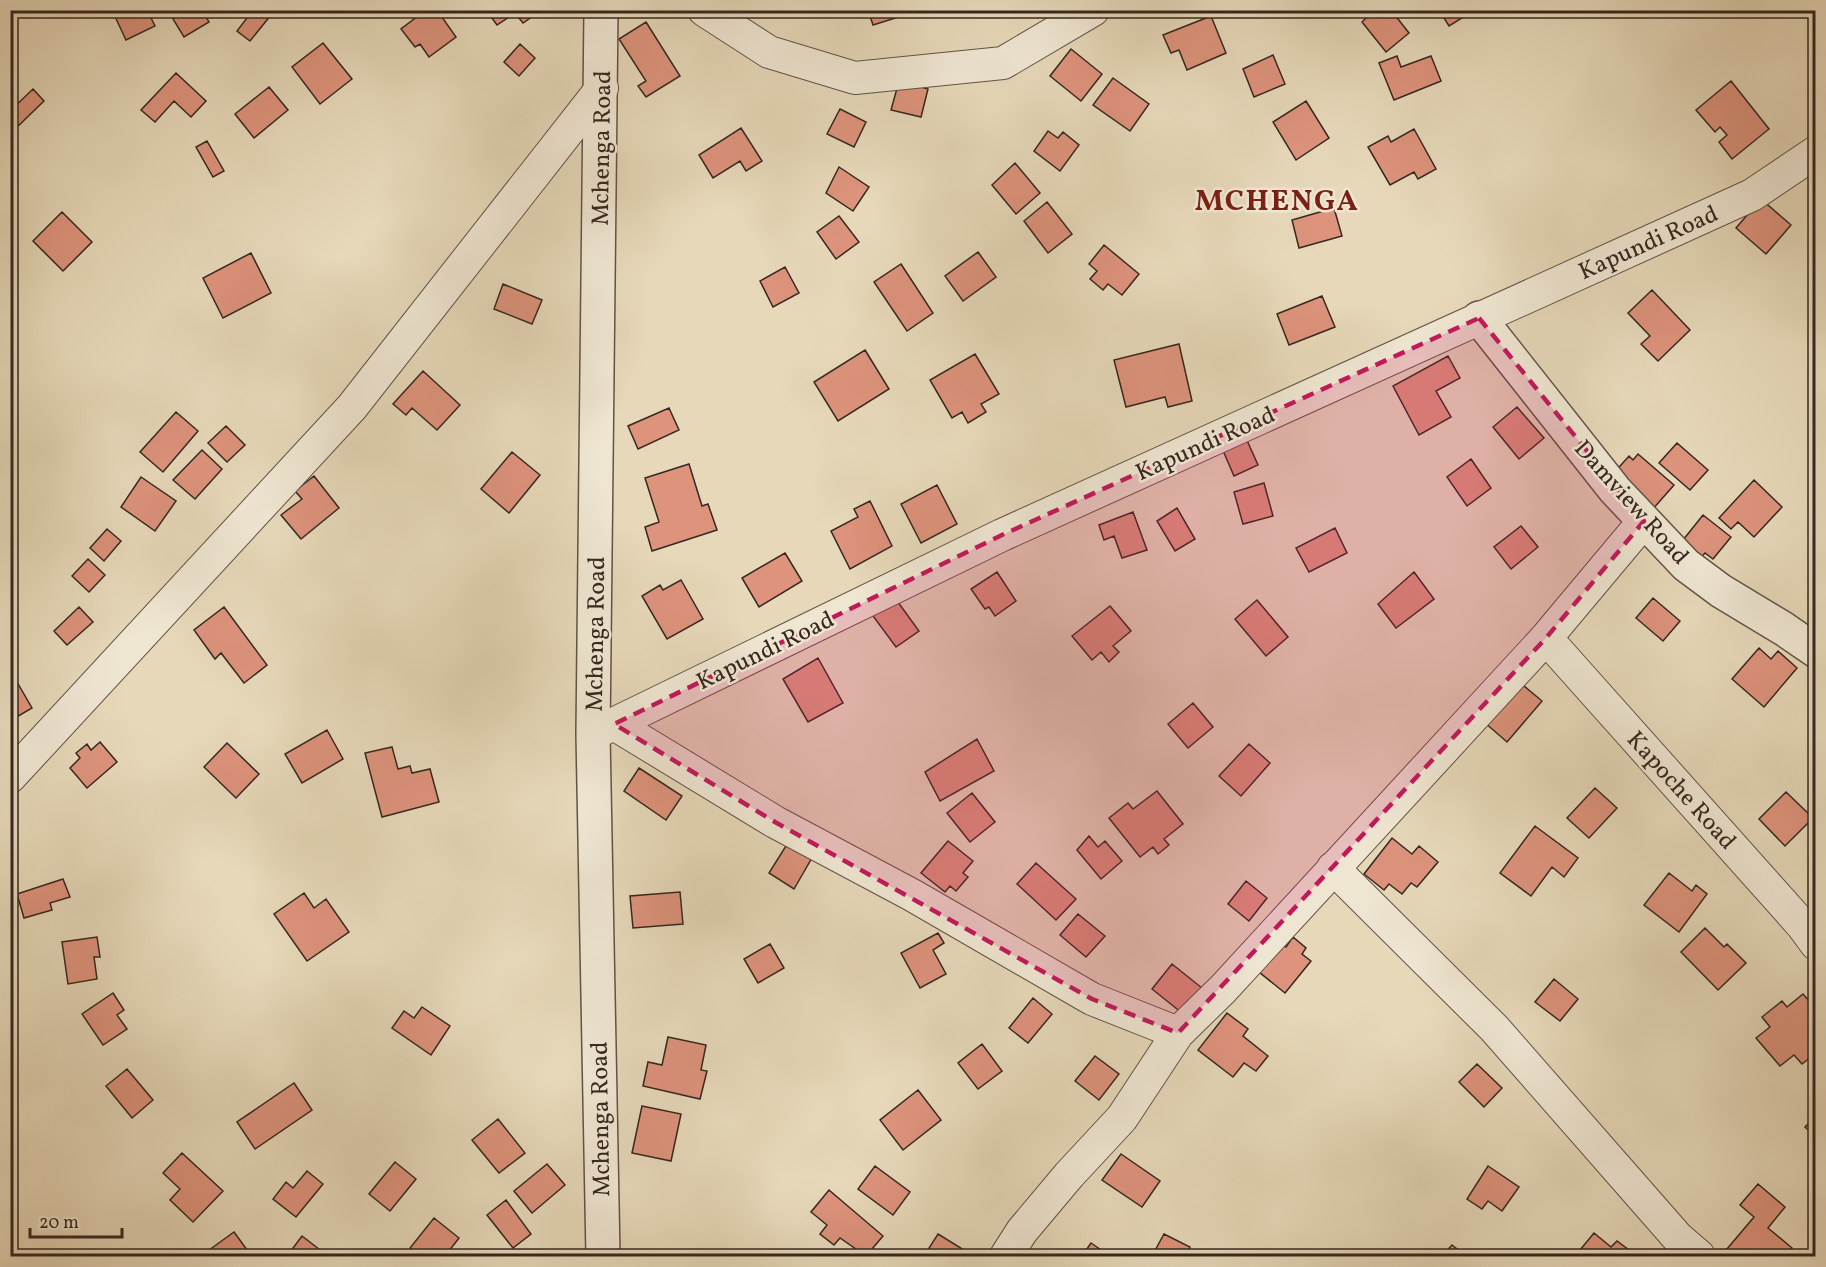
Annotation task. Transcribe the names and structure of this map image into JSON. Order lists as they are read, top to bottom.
{
  "streets": {
    "street": [
      "Mchenga Road",
      "Kapundi Road",
      "Damview Road",
      "Kapoche Road"
    ]
  },
  "crossings": [
    ["Mchenga Road", "Kapundi Road"],
    ["Kapundi Road", "Damview Road"]
  ],
  "districts": ["MCHENGA"],
  "scale_bar": "20 m"
}
